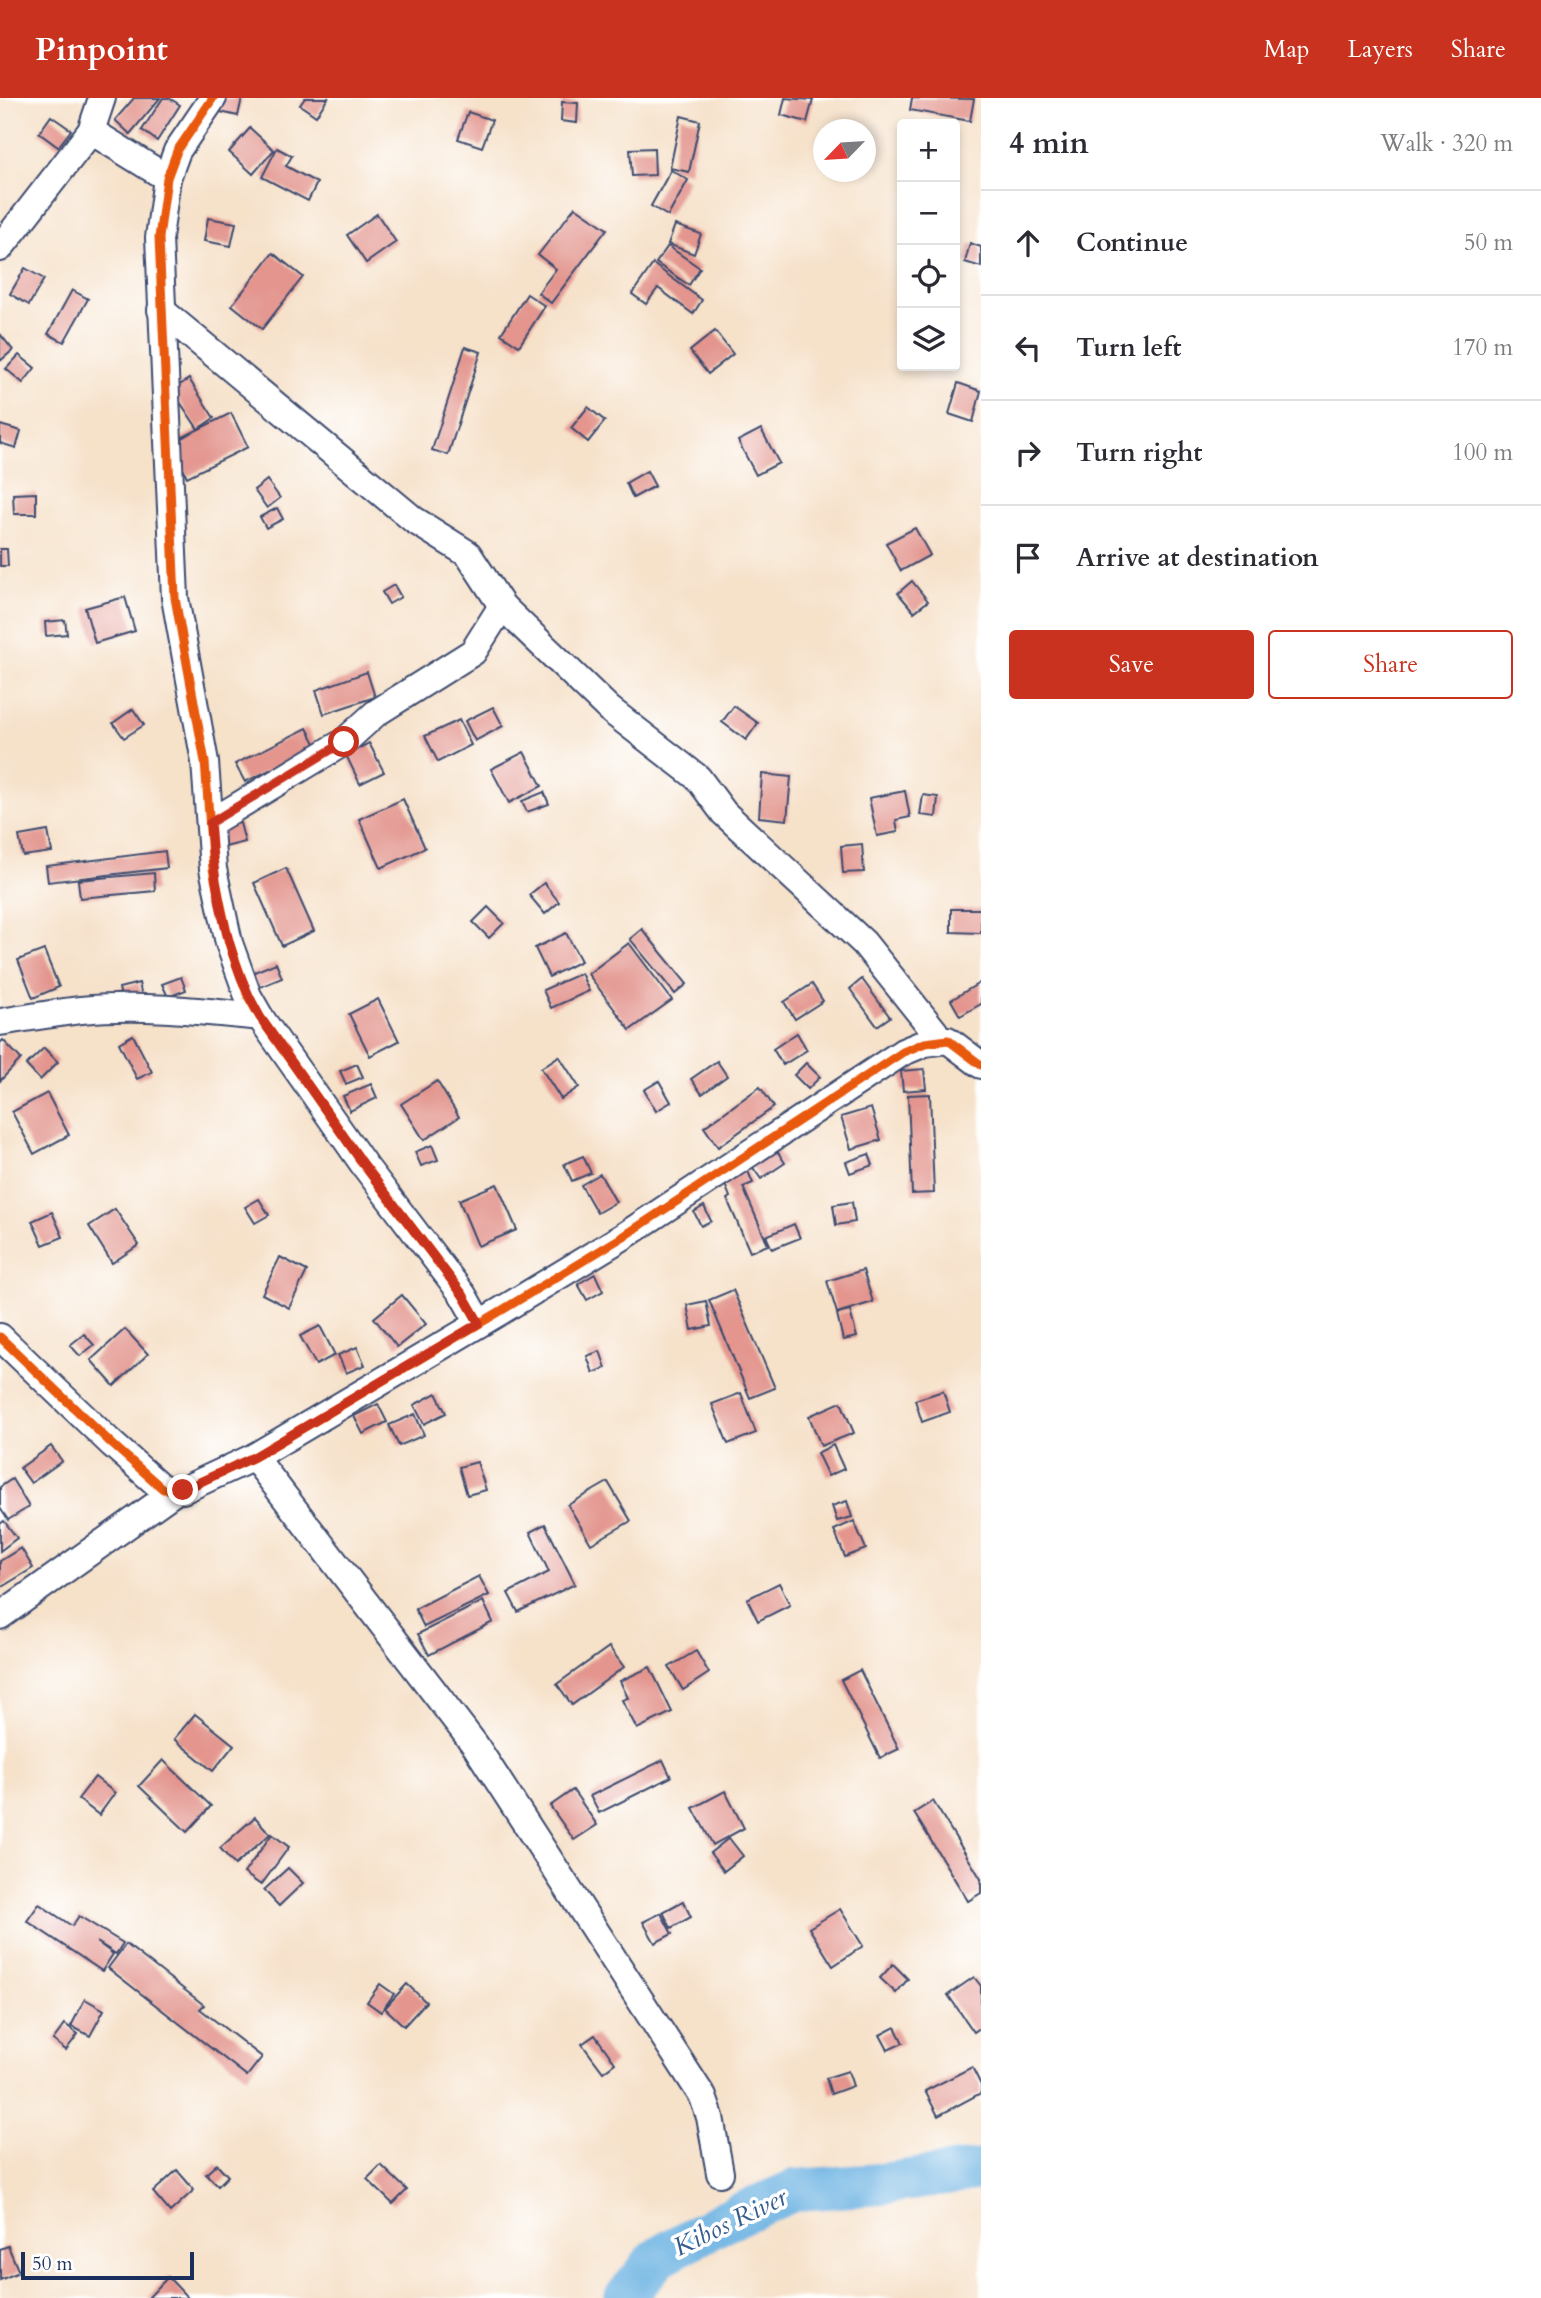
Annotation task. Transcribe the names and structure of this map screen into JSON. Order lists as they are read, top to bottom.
{
  "water": ["Kibos River"],
  "scale_bar": "50 m",
  "north": "bottom left",
  "page": {
    "header": "Pinpoint",
    "nav": ["Map", "Layers", "Share"],
    "heading": ["4 min", "Walk · 320 m"],
    "map_buttons": ["+", "−"],
    "list": [
      ["Continue", "50 m"],
      ["Turn left", "170 m"],
      ["Turn right", "100 m"],
      "Arrive at destination"
    ],
    "buttons": ["Save", "Share"],
    "scale": "50 m"
  }
}
